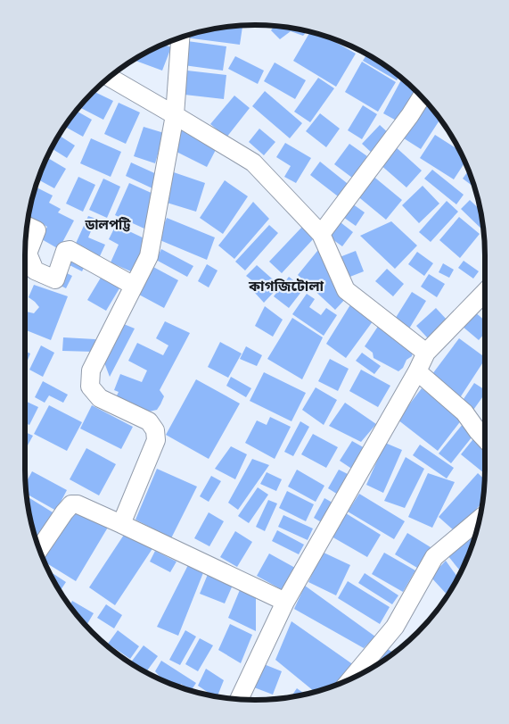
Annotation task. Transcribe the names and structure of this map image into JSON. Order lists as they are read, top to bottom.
{
  "districts": ["ডালপট্টি", "কাগজিটোলা"]
}
